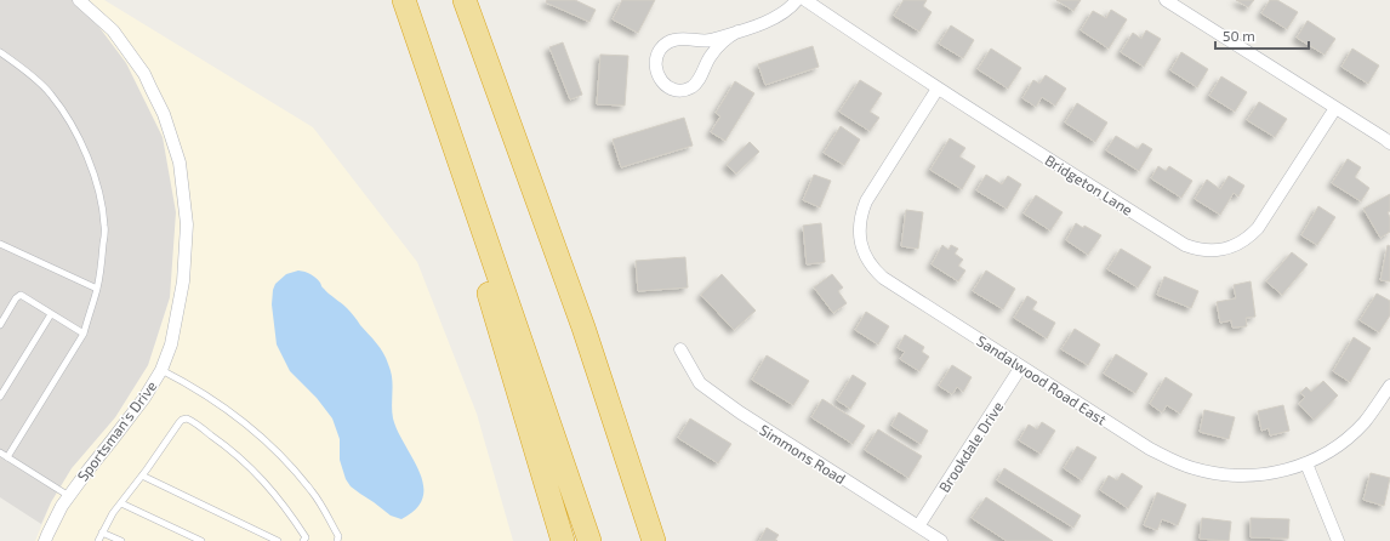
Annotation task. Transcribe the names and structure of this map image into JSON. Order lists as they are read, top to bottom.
{
  "streets": {
    "street": [
      "Bridgeton Lane",
      "Sandalwood Road East",
      "Sportsman's Drive",
      "Brookdale Drive",
      "Simmons Road"
    ]
  },
  "crossings": [
    ["Bridgeton Lane", "Sandalwood Road East"],
    ["Sandalwood Road East", "Brookdale Drive"],
    ["Brookdale Drive", "Simmons Road"]
  ],
  "scale_bar": "50 m"
}
